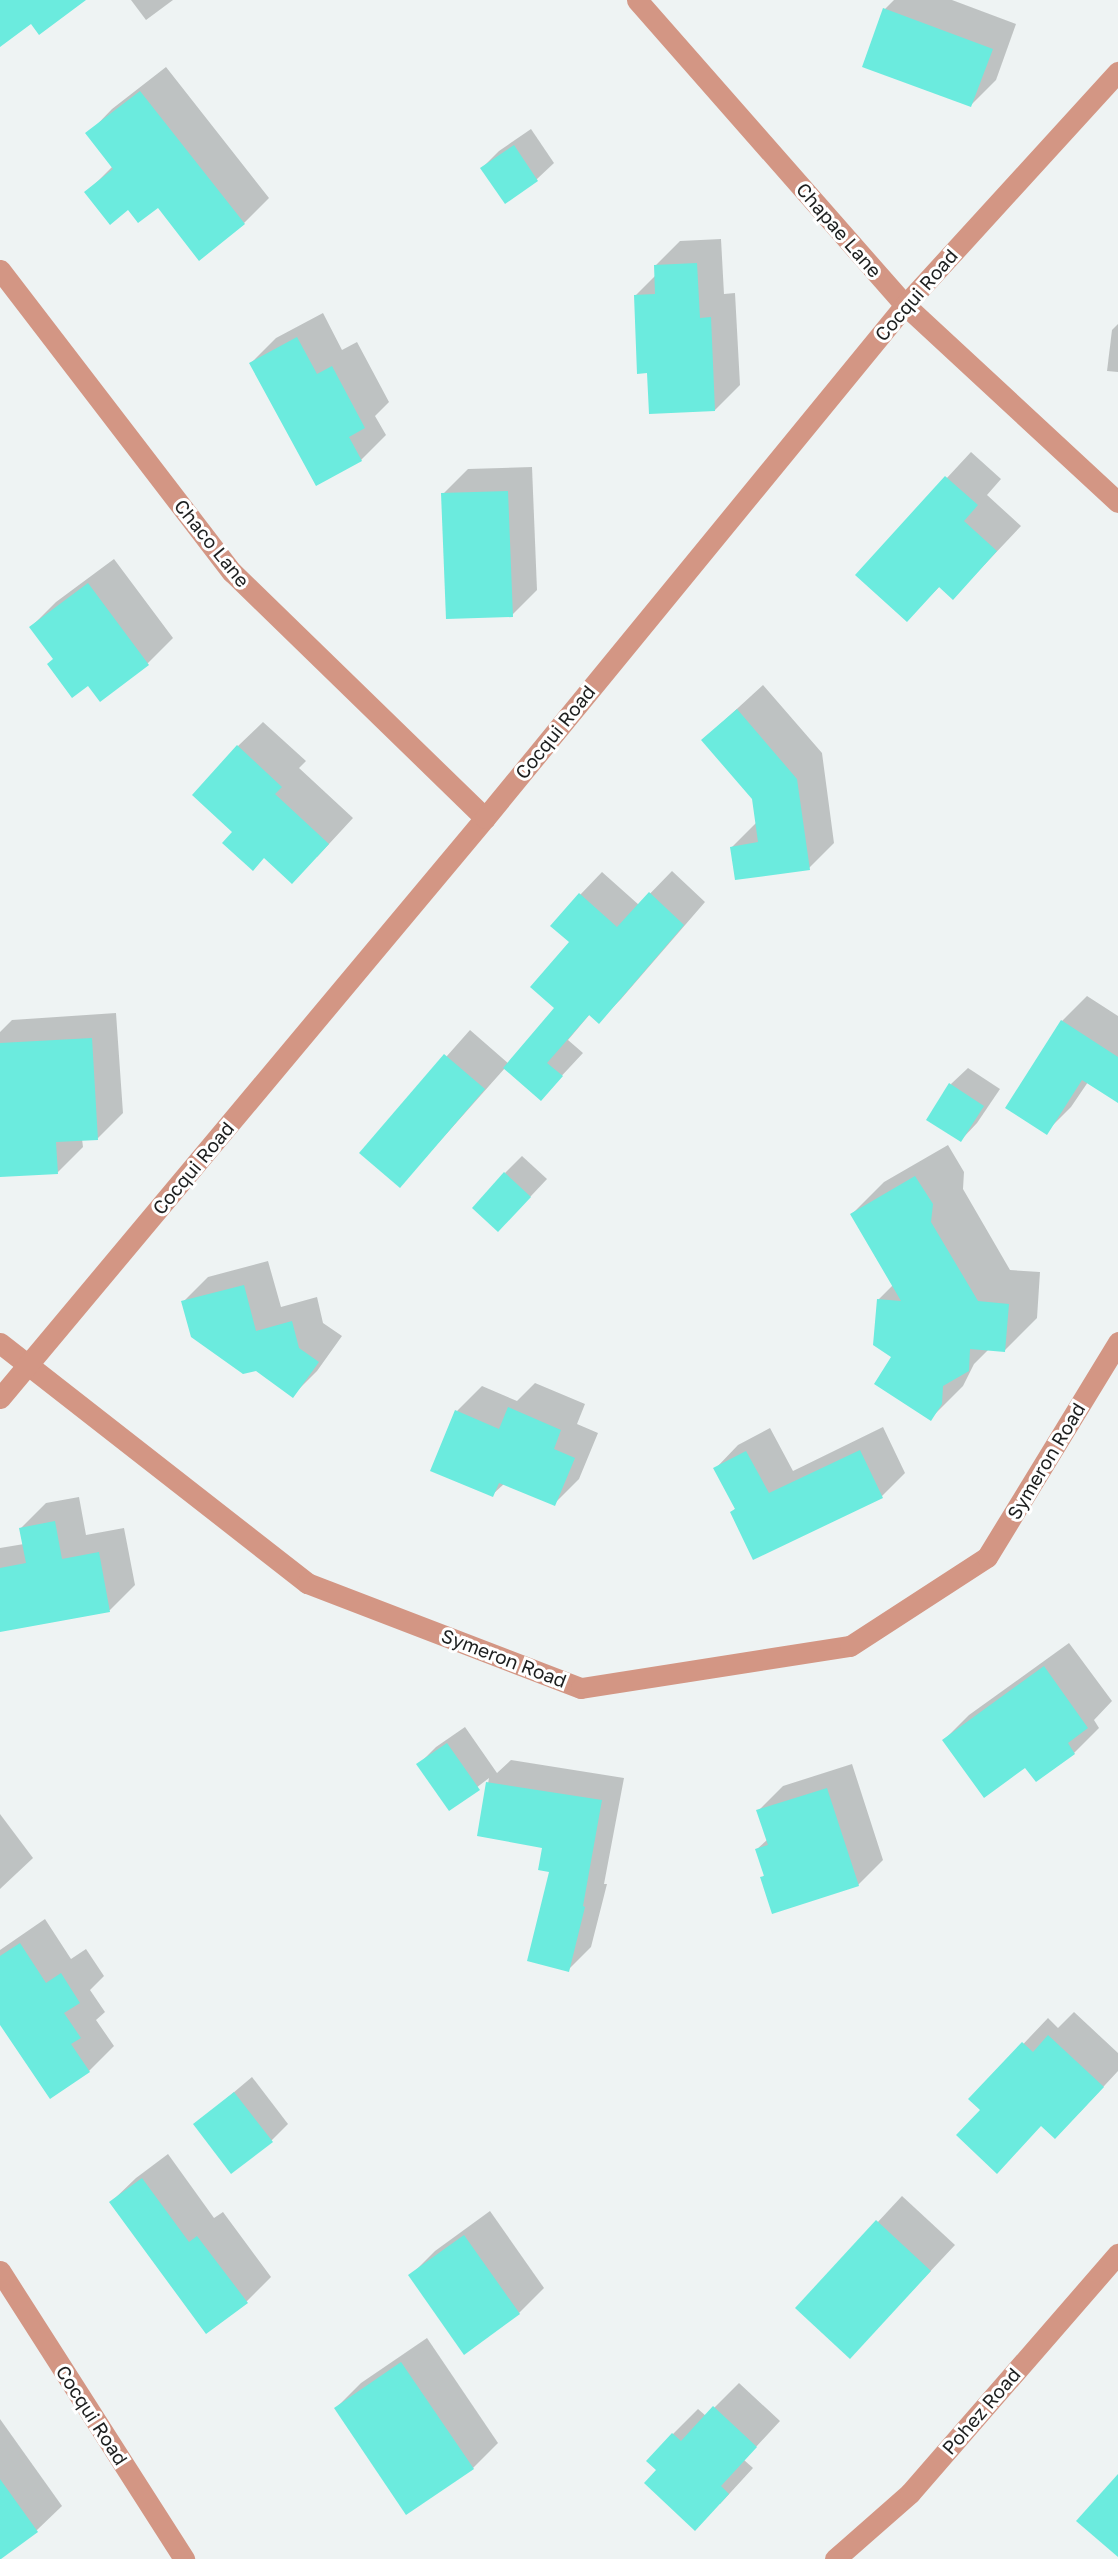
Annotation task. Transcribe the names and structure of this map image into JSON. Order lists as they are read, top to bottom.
{
  "streets": {
    "street": [
      "Chapae Lane",
      "Cocqui Road",
      "Chaco Lane",
      "Symeron Road",
      "Pohez Road"
    ]
  },
  "crossings": [
    ["Chapae Lane", "Cocqui Road"],
    ["Cocqui Road", "Chaco Lane"],
    ["Cocqui Road", "Symeron Road"]
  ]
}
